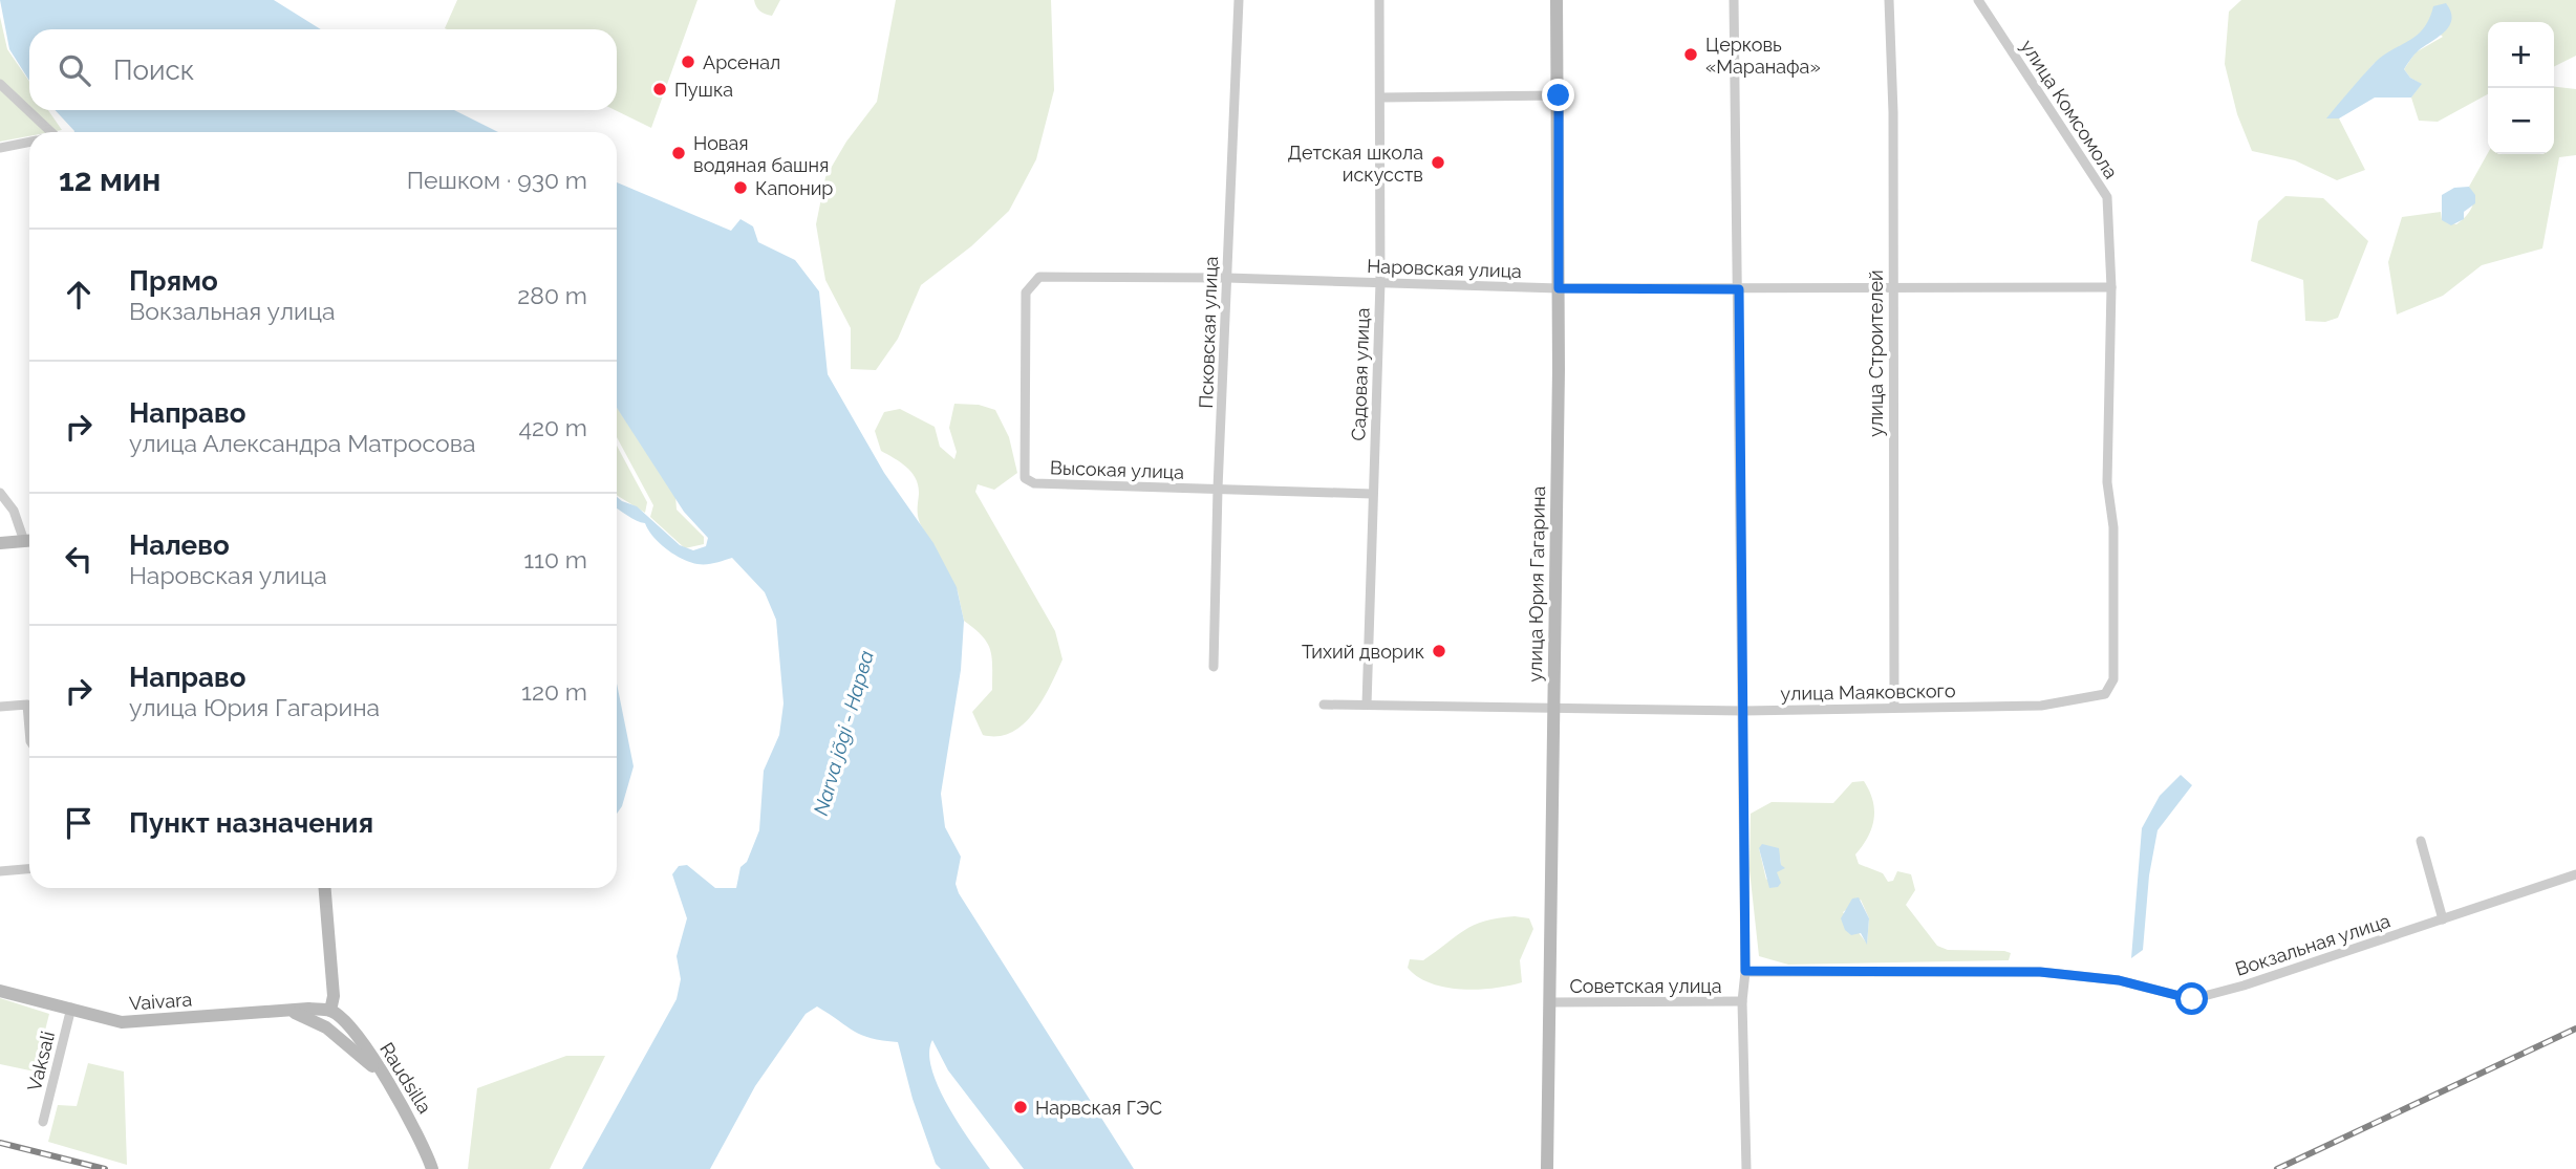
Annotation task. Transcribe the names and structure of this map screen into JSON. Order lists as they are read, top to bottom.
{
  "streets": {
    "street": [
      "улица Комсомола",
      "Наровская улица",
      "Псковская улица",
      "улица Строителей",
      "Садовая улица",
      "Высокая улица",
      "улица Юрия Гагарина",
      "улица Маяковского",
      "Вокзальная улица",
      "Советская улица",
      "Vaivara",
      "Vaksali",
      "Raudsilla"
    ]
  },
  "crossings": [
    ["улица Комсомола", "Наровская улица"],
    ["улица Комсомола", "улица Маяковского"],
    ["Наровская улица", "Псковская улица"],
    ["Наровская улица", "улица Строителей"],
    ["Наровская улица", "Садовая улица"],
    ["Наровская улица", "Высокая улица"],
    ["Наровская улица", "улица Юрия Гагарина"],
    ["Псковская улица", "Высокая улица"],
    ["улица Строителей", "улица Маяковского"],
    ["Садовая улица", "Высокая улица"],
    ["Садовая улица", "улица Маяковского"],
    ["улица Юрия Гагарина", "улица Маяковского"],
    ["улица Юрия Гагарина", "Советская улица"],
    ["Vaivara", "Vaksali"],
    ["Vaivara", "Raudsilla"]
  ],
  "water": ["Narva jõgi - Нарва"],
  "places": [
    "Церковь «Маранафа»",
    "Арсенал",
    "Пушка",
    "Новая водяная башня",
    "Детская школа искусств",
    "Капонир",
    "Тихий дворик",
    "Нарвская ГЭС"
  ],
  "page": {
    "map_buttons": ["+", "−"],
    "search": "Поиск",
    "heading": ["12 мин", "Пешком · 930 m"],
    "list": [
      ["Прямо", "Вокзальная улица", "280 m"],
      ["Направо", "улица Александра Матросова", "420 m"],
      ["Налево", "Наровская улица", "110 m"],
      ["Направо", "улица Юрия Гагарина", "120 m"],
      "Пункт назначения"
    ]
  }
}
